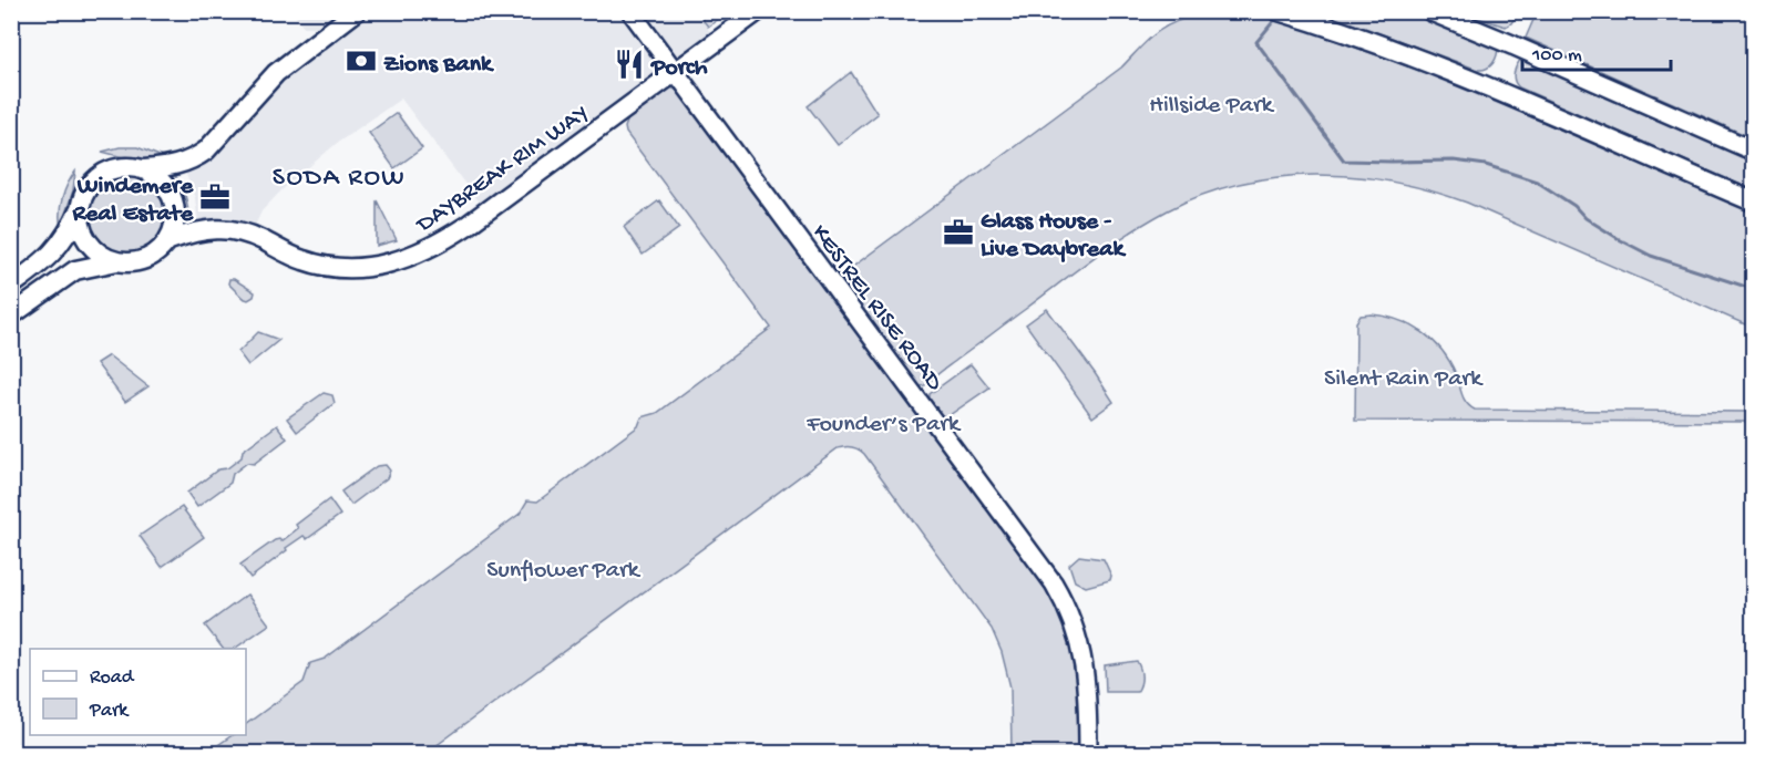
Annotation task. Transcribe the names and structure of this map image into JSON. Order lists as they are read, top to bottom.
{
  "streets": {
    "main road": ["DAYBREAK RIM WAY"],
    "street": ["KESTREL RISE ROAD"]
  },
  "crossings": [
    ["DAYBREAK RIM WAY", "KESTREL RISE ROAD"]
  ],
  "districts": ["SODA ROW"],
  "parks": [
    "Hillside Park",
    "Silent Rain Park",
    "Founder’s Park",
    "Sunflower Park"
  ],
  "places": {
    "bank": ["Zions Bank"],
    "restaurant": ["Porch"],
    "office": ["Windemere Real Estate", "Glass House - Live Daybreak"]
  },
  "legend": ["Road", "Park"],
  "scale_bar": "100 m"
}
